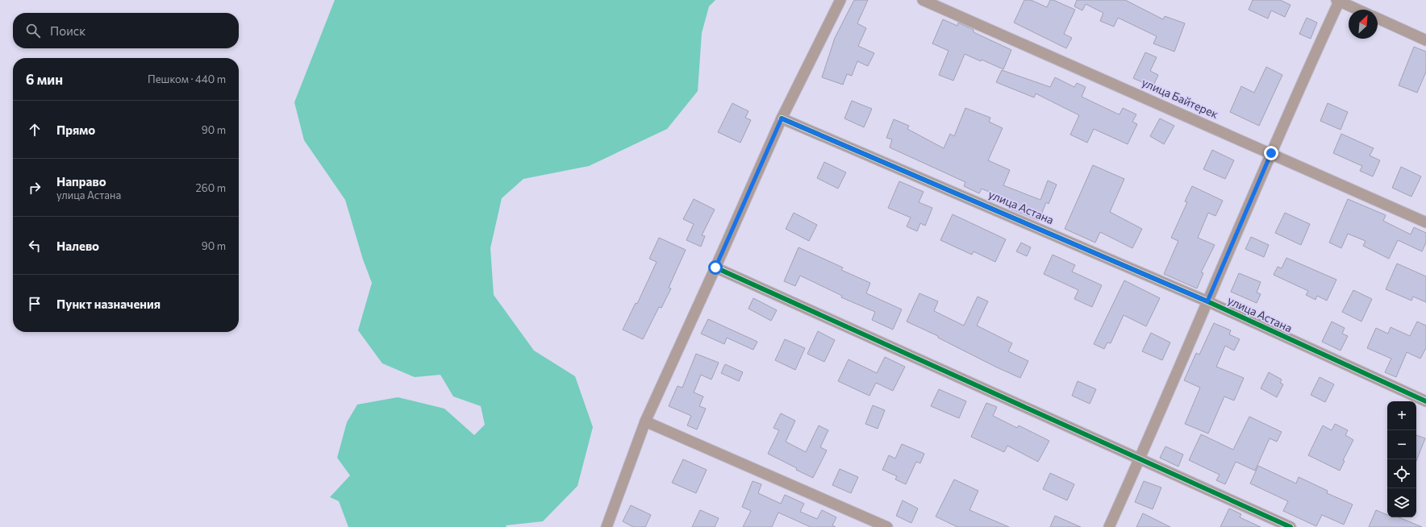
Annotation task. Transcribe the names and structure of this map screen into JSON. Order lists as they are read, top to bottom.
{
  "streets": {
    "street": ["улица Байтерек", "улица Астана"]
  },
  "north": "top right",
  "page": {
    "search": "Поиск",
    "heading": ["6 мин", "Пешком · 440 m"],
    "list": [
      ["Прямо", "90 m"],
      ["Направо", "улица Астана", "260 m"],
      ["Налево", "90 m"],
      "Пункт назначения"
    ],
    "map_buttons": ["+", "−"]
  }
}
